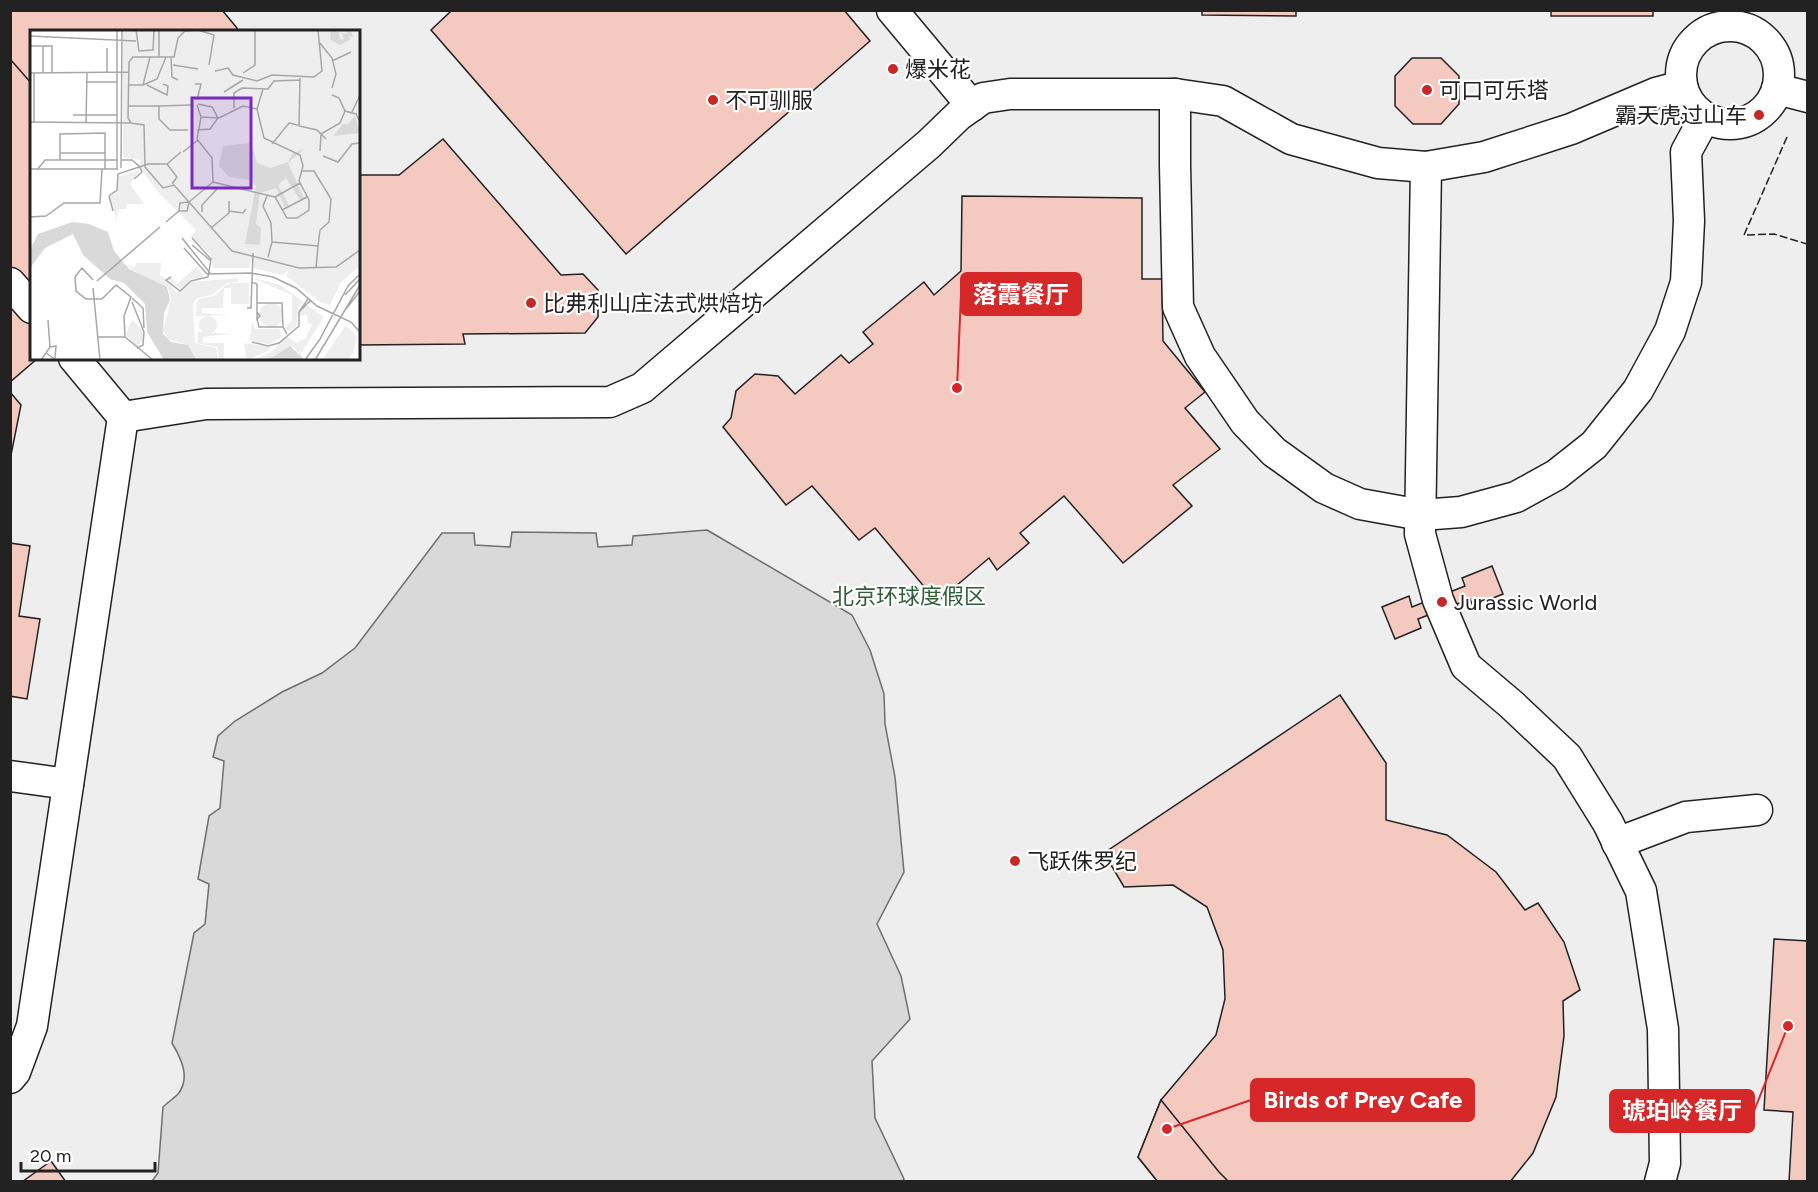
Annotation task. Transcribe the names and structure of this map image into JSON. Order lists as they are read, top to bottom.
{
  "parks": ["北京环球度假区"],
  "places": [
    "爆米花",
    "可口可乐塔",
    "不可驯服",
    "霸天虎过山车",
    "比弗利山庄法式烘焙坊",
    "落霞餐厅",
    "Jurassic World",
    "飞跃侏罗纪",
    "琥珀岭餐厅",
    "Birds of Prey Cafe"
  ],
  "scale_bar": "20 m"
}
